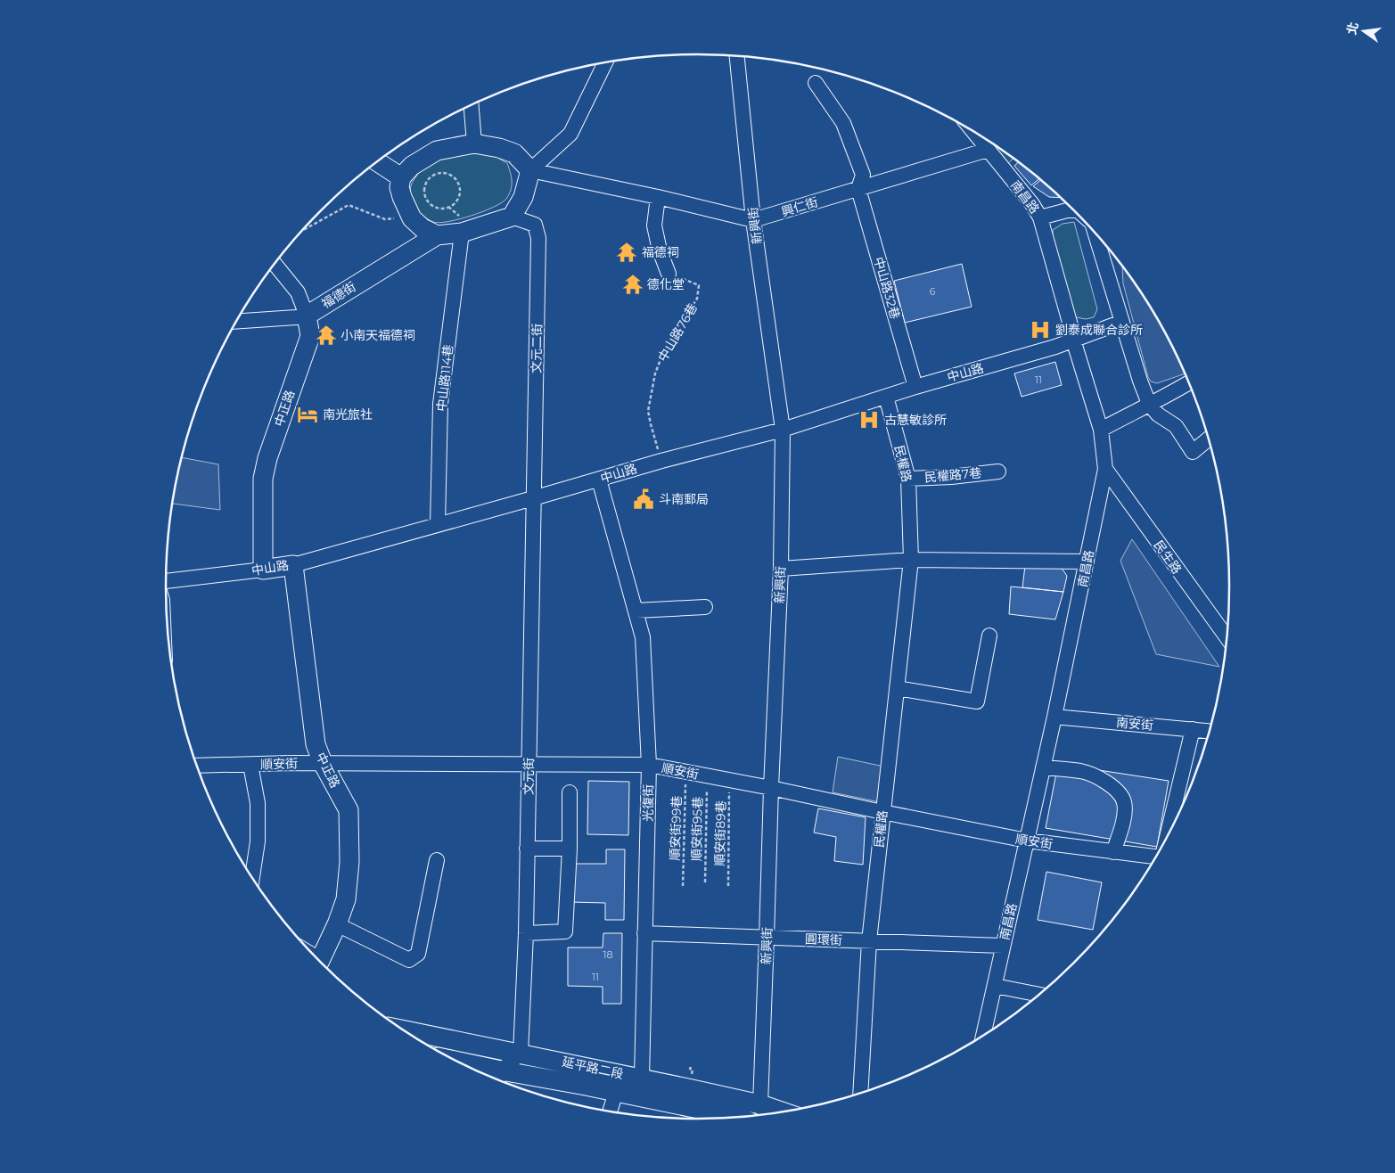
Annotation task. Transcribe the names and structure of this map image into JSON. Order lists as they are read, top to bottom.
{
  "streets": {
    "main road": [
      "福德街",
      "中山路",
      "中正路",
      "延平路二段"
    ],
    "street": [
      "南昌路",
      "興仁街",
      "新興街",
      "中山路32巷",
      "文元二街",
      "中山路114巷",
      "民權路",
      "民權路7巷",
      "民生路",
      "南安街",
      "順安街",
      "文元街",
      "光復街",
      "圓環街"
    ],
    "path": [
      "中山路76巷",
      "順安街99巷",
      "順安街95巷",
      "順安街89巷"
    ]
  },
  "crossings": [
    ["南昌路", "興仁街"],
    ["南昌路", "中山路"],
    ["南昌路", "民生路"],
    ["南昌路", "南安街"],
    ["南昌路", "順安街"],
    ["南昌路", "圓環街"],
    ["興仁街", "新興街"],
    ["興仁街", "中山路32巷"],
    ["新興街", "中山路"],
    ["新興街", "順安街"],
    ["新興街", "圓環街"],
    ["新興街", "延平路二段"],
    ["中山路32巷", "中山路"],
    ["福德街", "文元二街"],
    ["福德街", "中山路114巷"],
    ["福德街", "中正路"],
    ["中山路76巷", "中山路"],
    ["文元二街", "中山路"],
    ["文元二街", "文元街"],
    ["中山路", "中山路114巷"],
    ["中山路", "中正路"],
    ["中山路", "民權路"],
    ["中山路", "文元街"],
    ["中山路", "光復街"],
    ["中正路", "順安街"],
    ["民權路", "民權路7巷"],
    ["民權路", "順安街"],
    ["民權路", "圓環街"],
    ["順安街", "文元街"],
    ["順安街", "光復街"],
    ["順安街", "順安街99巷"],
    ["順安街", "順安街95巷"],
    ["順安街", "順安街89巷"],
    ["文元街", "延平路二段"],
    ["光復街", "圓環街"],
    ["光復街", "延平路二段"]
  ],
  "places": {
    "temple": ["福德祠", "德化堂", "小南天福德祠"],
    "hospital": ["劉泰成聯合診所", "古慧敏診所"],
    "hotel": ["南光旅社"],
    "public building": ["斗南郵局"]
  },
  "house_numbers": [
    "6",
    "11",
    "18",
    "11"
  ],
  "north": "left"
}
